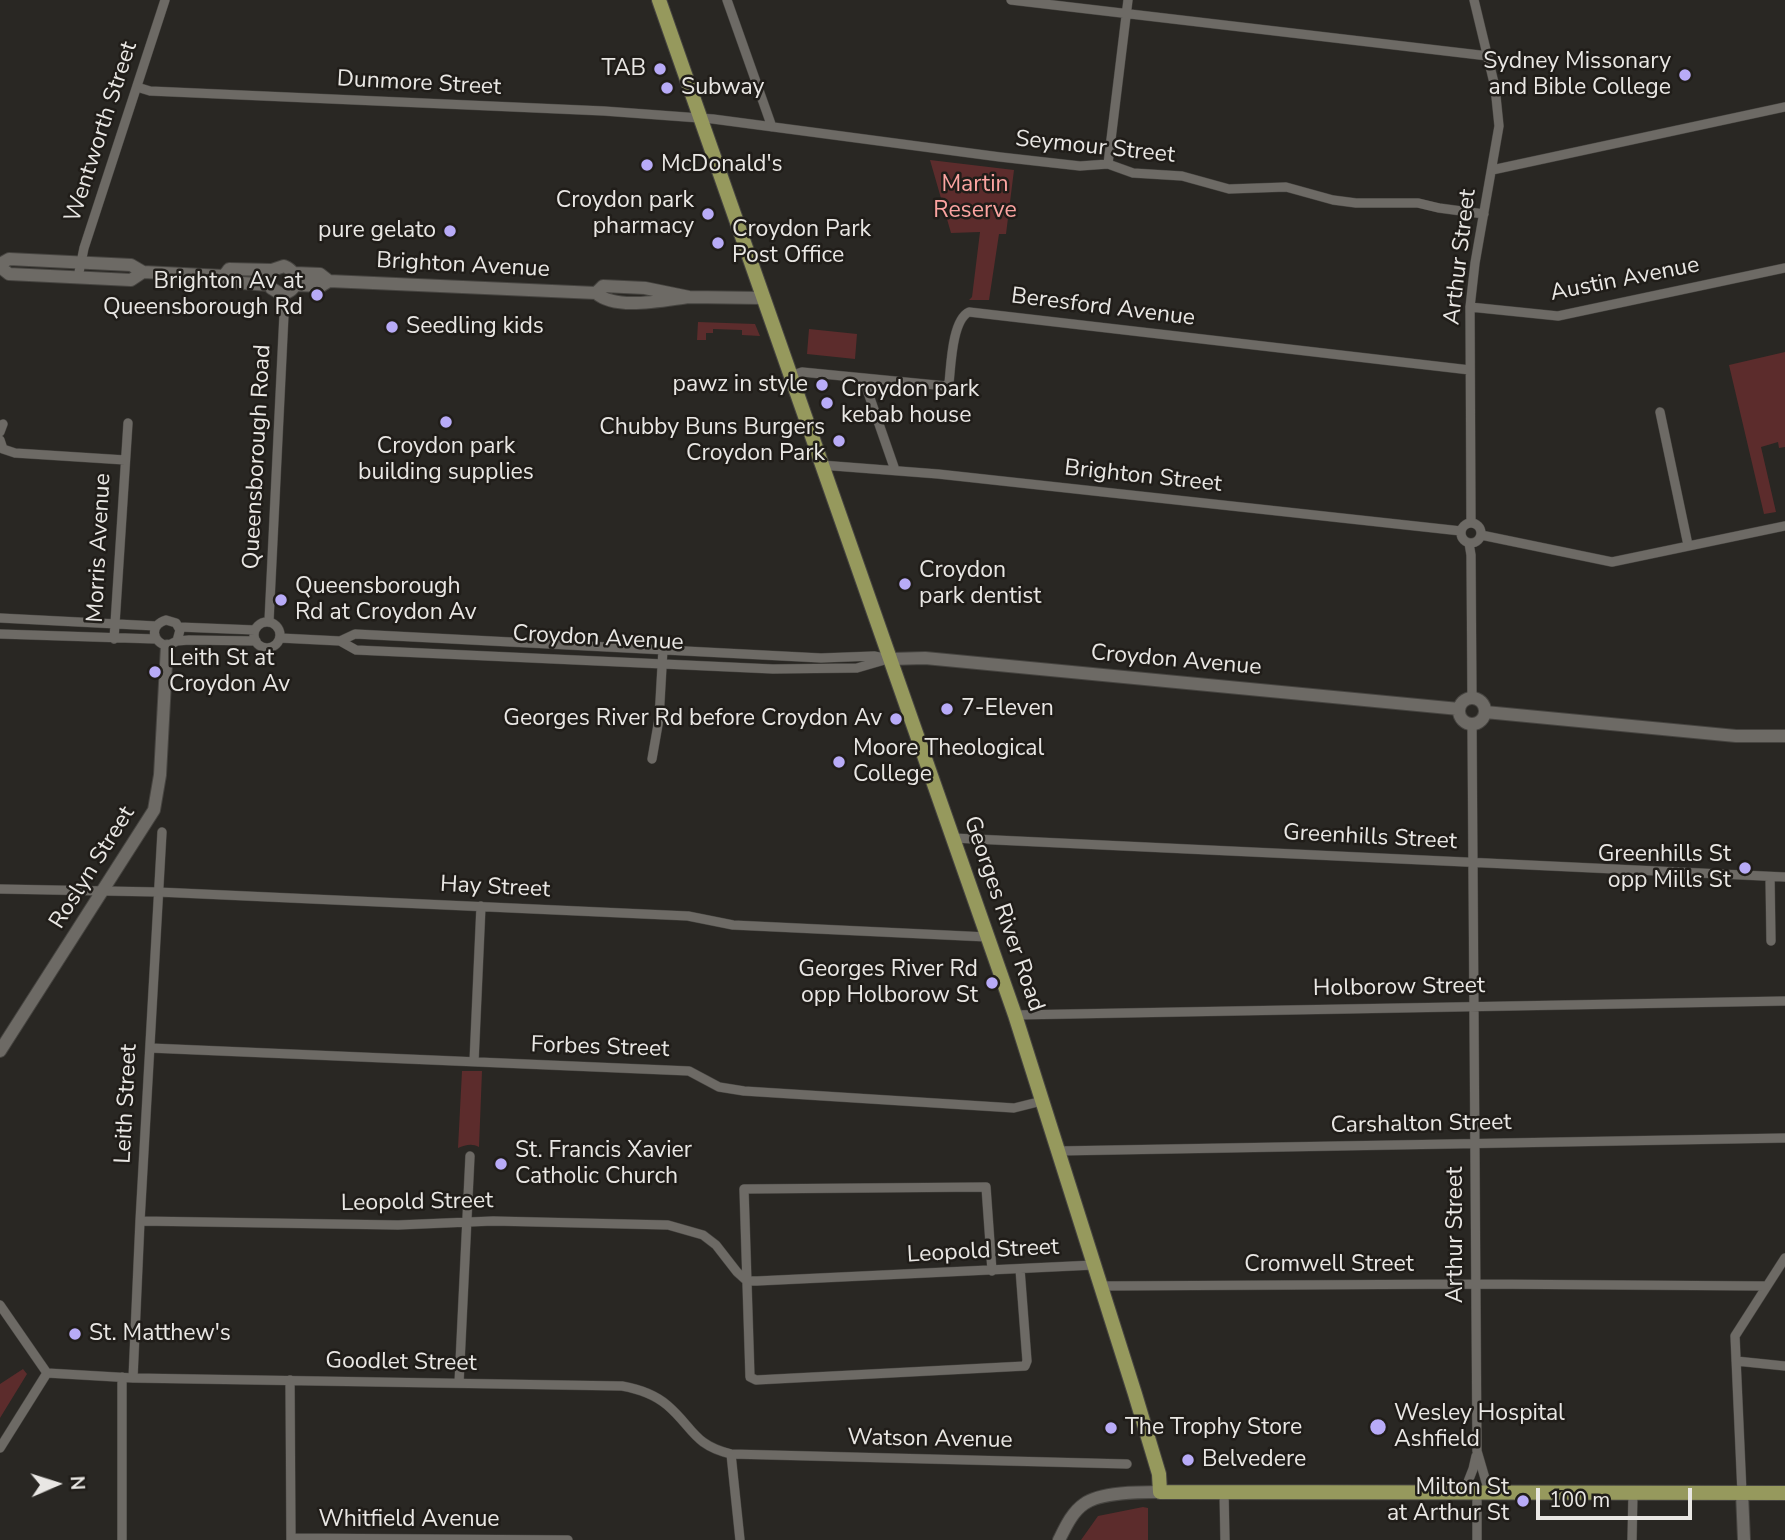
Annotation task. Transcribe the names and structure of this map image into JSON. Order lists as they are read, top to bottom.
{
  "streets": {
    "main road": ["Georges River Road"],
    "street": [
      "Dunmore Street",
      "Wentworth Street",
      "Seymour Street",
      "Arthur Street",
      "Brighton Avenue",
      "Austin Avenue",
      "Beresford Avenue",
      "Queensborough Road",
      "Brighton Street",
      "Morris Avenue",
      "Croydon Avenue",
      "Greenhills Street",
      "Roslyn Street",
      "Hay Street",
      "Holborow Street",
      "Forbes Street",
      "Leith Street",
      "Carshalton Street",
      "Leopold Street",
      "Cromwell Street",
      "Goodlet Street",
      "Watson Avenue",
      "Whitfield Avenue"
    ]
  },
  "crossings": [
    ["Dunmore Street", "Wentworth Street"],
    ["Dunmore Street", "Seymour Street"],
    ["Dunmore Street", "Georges River Road"],
    ["Seymour Street", "Arthur Street"],
    ["Seymour Street", "Georges River Road"],
    ["Arthur Street", "Austin Avenue"],
    ["Arthur Street", "Beresford Avenue"],
    ["Arthur Street", "Brighton Street"],
    ["Arthur Street", "Croydon Avenue"],
    ["Arthur Street", "Greenhills Street"],
    ["Arthur Street", "Holborow Street"],
    ["Arthur Street", "Carshalton Street"],
    ["Arthur Street", "Cromwell Street"],
    ["Brighton Avenue", "Queensborough Road"],
    ["Brighton Avenue", "Georges River Road"],
    ["Beresford Avenue", "Georges River Road"],
    ["Queensborough Road", "Croydon Avenue"],
    ["Brighton Street", "Georges River Road"],
    ["Croydon Avenue", "Georges River Road"],
    ["Greenhills Street", "Georges River Road"],
    ["Roslyn Street", "Hay Street"],
    ["Hay Street", "Georges River Road"],
    ["Hay Street", "Leith Street"],
    ["Georges River Road", "Holborow Street"],
    ["Georges River Road", "Forbes Street"],
    ["Georges River Road", "Carshalton Street"],
    ["Georges River Road", "Leopold Street"],
    ["Georges River Road", "Cromwell Street"],
    ["Forbes Street", "Leith Street"],
    ["Leith Street", "Leopold Street"],
    ["Leith Street", "Goodlet Street"],
    ["Goodlet Street", "Watson Avenue"]
  ],
  "parks": ["Martin Reserve"],
  "places": [
    "TAB",
    "Sydney Missonary and Bible College",
    "Subway",
    "McDonald's",
    "Croydon park pharmacy",
    "pure gelato",
    "Croydon Park Post Office",
    "Brighton Av at Queensborough Rd",
    "Seedling kids",
    "pawz in style",
    "Croydon park kebab house",
    "Croydon park building supplies",
    "Chubby Buns Burgers Croydon Park",
    "Croydon park dentist",
    "Queensborough Rd at Croydon Av",
    "Leith St at Croydon Av",
    "7-Eleven",
    "Georges River Rd before Croydon Av",
    "Moore Theological College",
    "Greenhills St opp Mills St",
    "Georges River Rd opp Holborow St",
    "St. Francis Xavier Catholic Church",
    "St. Matthew's",
    "Wesley Hospital Ashfield",
    "The Trophy Store",
    "Belvedere",
    "Milton St at Arthur St"
  ],
  "scale_bar": "100 m",
  "north": "right"
}
